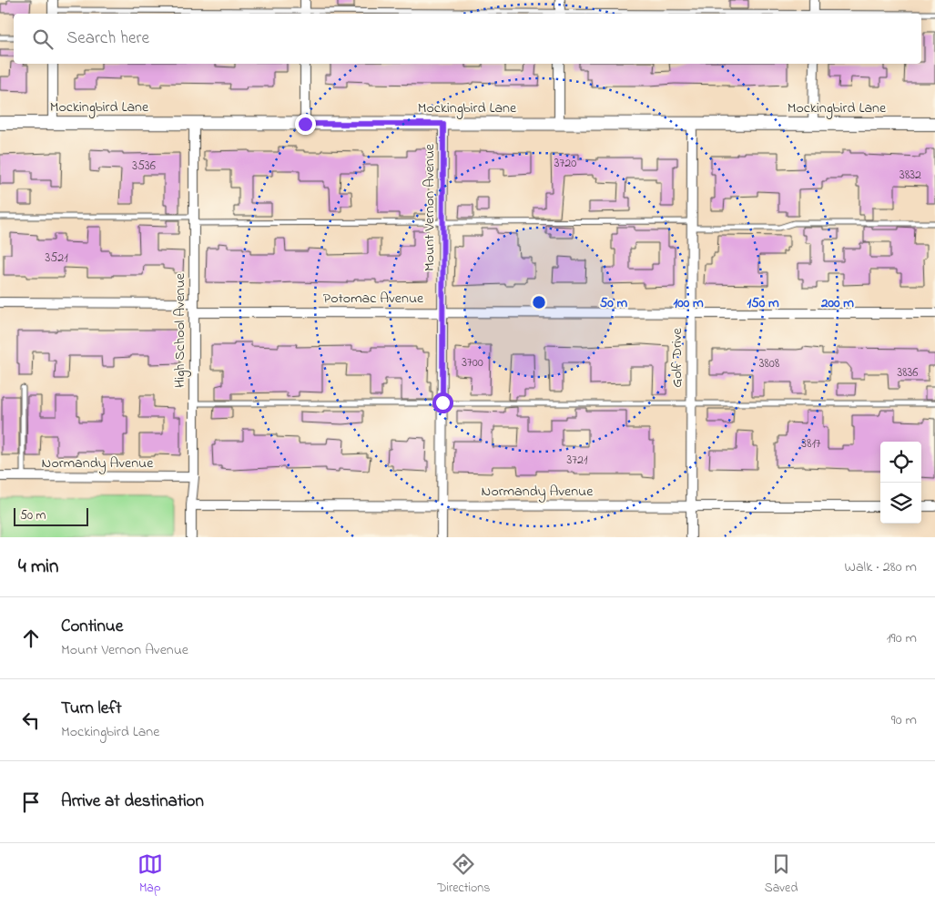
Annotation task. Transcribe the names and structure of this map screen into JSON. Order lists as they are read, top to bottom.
{
  "streets": {
    "main road": ["Mockingbird Lane"],
    "street": [
      "Mount Vernon Avenue",
      "Potomac Avenue",
      "High School Avenue",
      "Golf Drive",
      "Normandy Avenue"
    ]
  },
  "crossings": [
    ["Mockingbird Lane", "Mount Vernon Avenue"],
    ["Mockingbird Lane", "High School Avenue"],
    ["Mockingbird Lane", "Golf Drive"],
    ["Mount Vernon Avenue", "Potomac Avenue"],
    ["Mount Vernon Avenue", "Normandy Avenue"],
    ["Potomac Avenue", "High School Avenue"],
    ["Potomac Avenue", "Golf Drive"],
    ["High School Avenue", "Normandy Avenue"],
    ["Golf Drive", "Normandy Avenue"]
  ],
  "house_numbers": [
    "3720",
    "3536",
    "3832",
    "3521",
    "3700",
    "3808",
    "3836",
    "3817",
    "3721"
  ],
  "scale_bar": "50 m",
  "page": {
    "search": "Search here",
    "scale": "50 m",
    "heading": ["4 min", "Walk · 280 m"],
    "list": [
      ["Continue", "Mount Vernon Avenue", "190 m"],
      ["Turn left", "Mockingbird Lane", "90 m"],
      "Arrive at destination"
    ],
    "nav": ["Map", "Directions", "Saved"]
  },
  "rings": [
    "50 m",
    "100 m",
    "150 m",
    "200 m"
  ]
}
